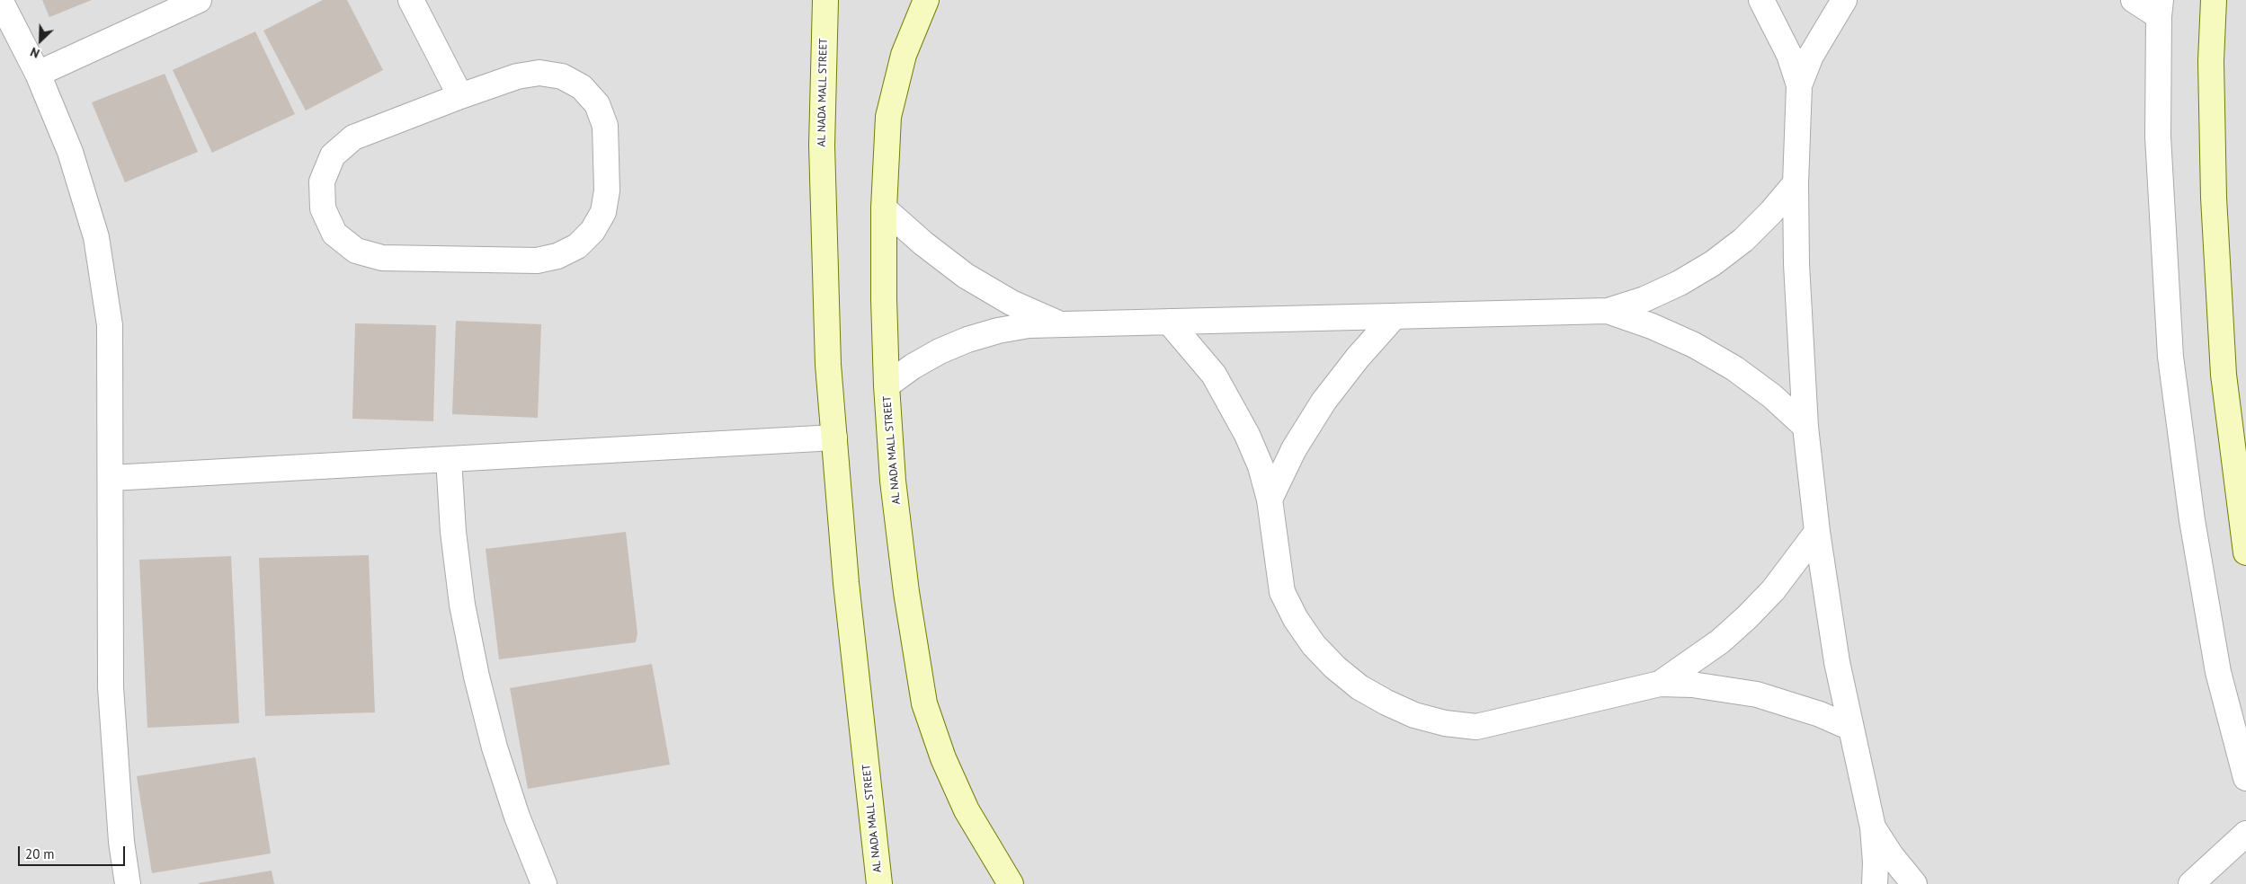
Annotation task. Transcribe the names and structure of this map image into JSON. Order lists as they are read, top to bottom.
{
  "streets": {
    "street": ["AL NADA MALL STREET"]
  },
  "scale_bar": "20 m",
  "north": "bottom left"
}
